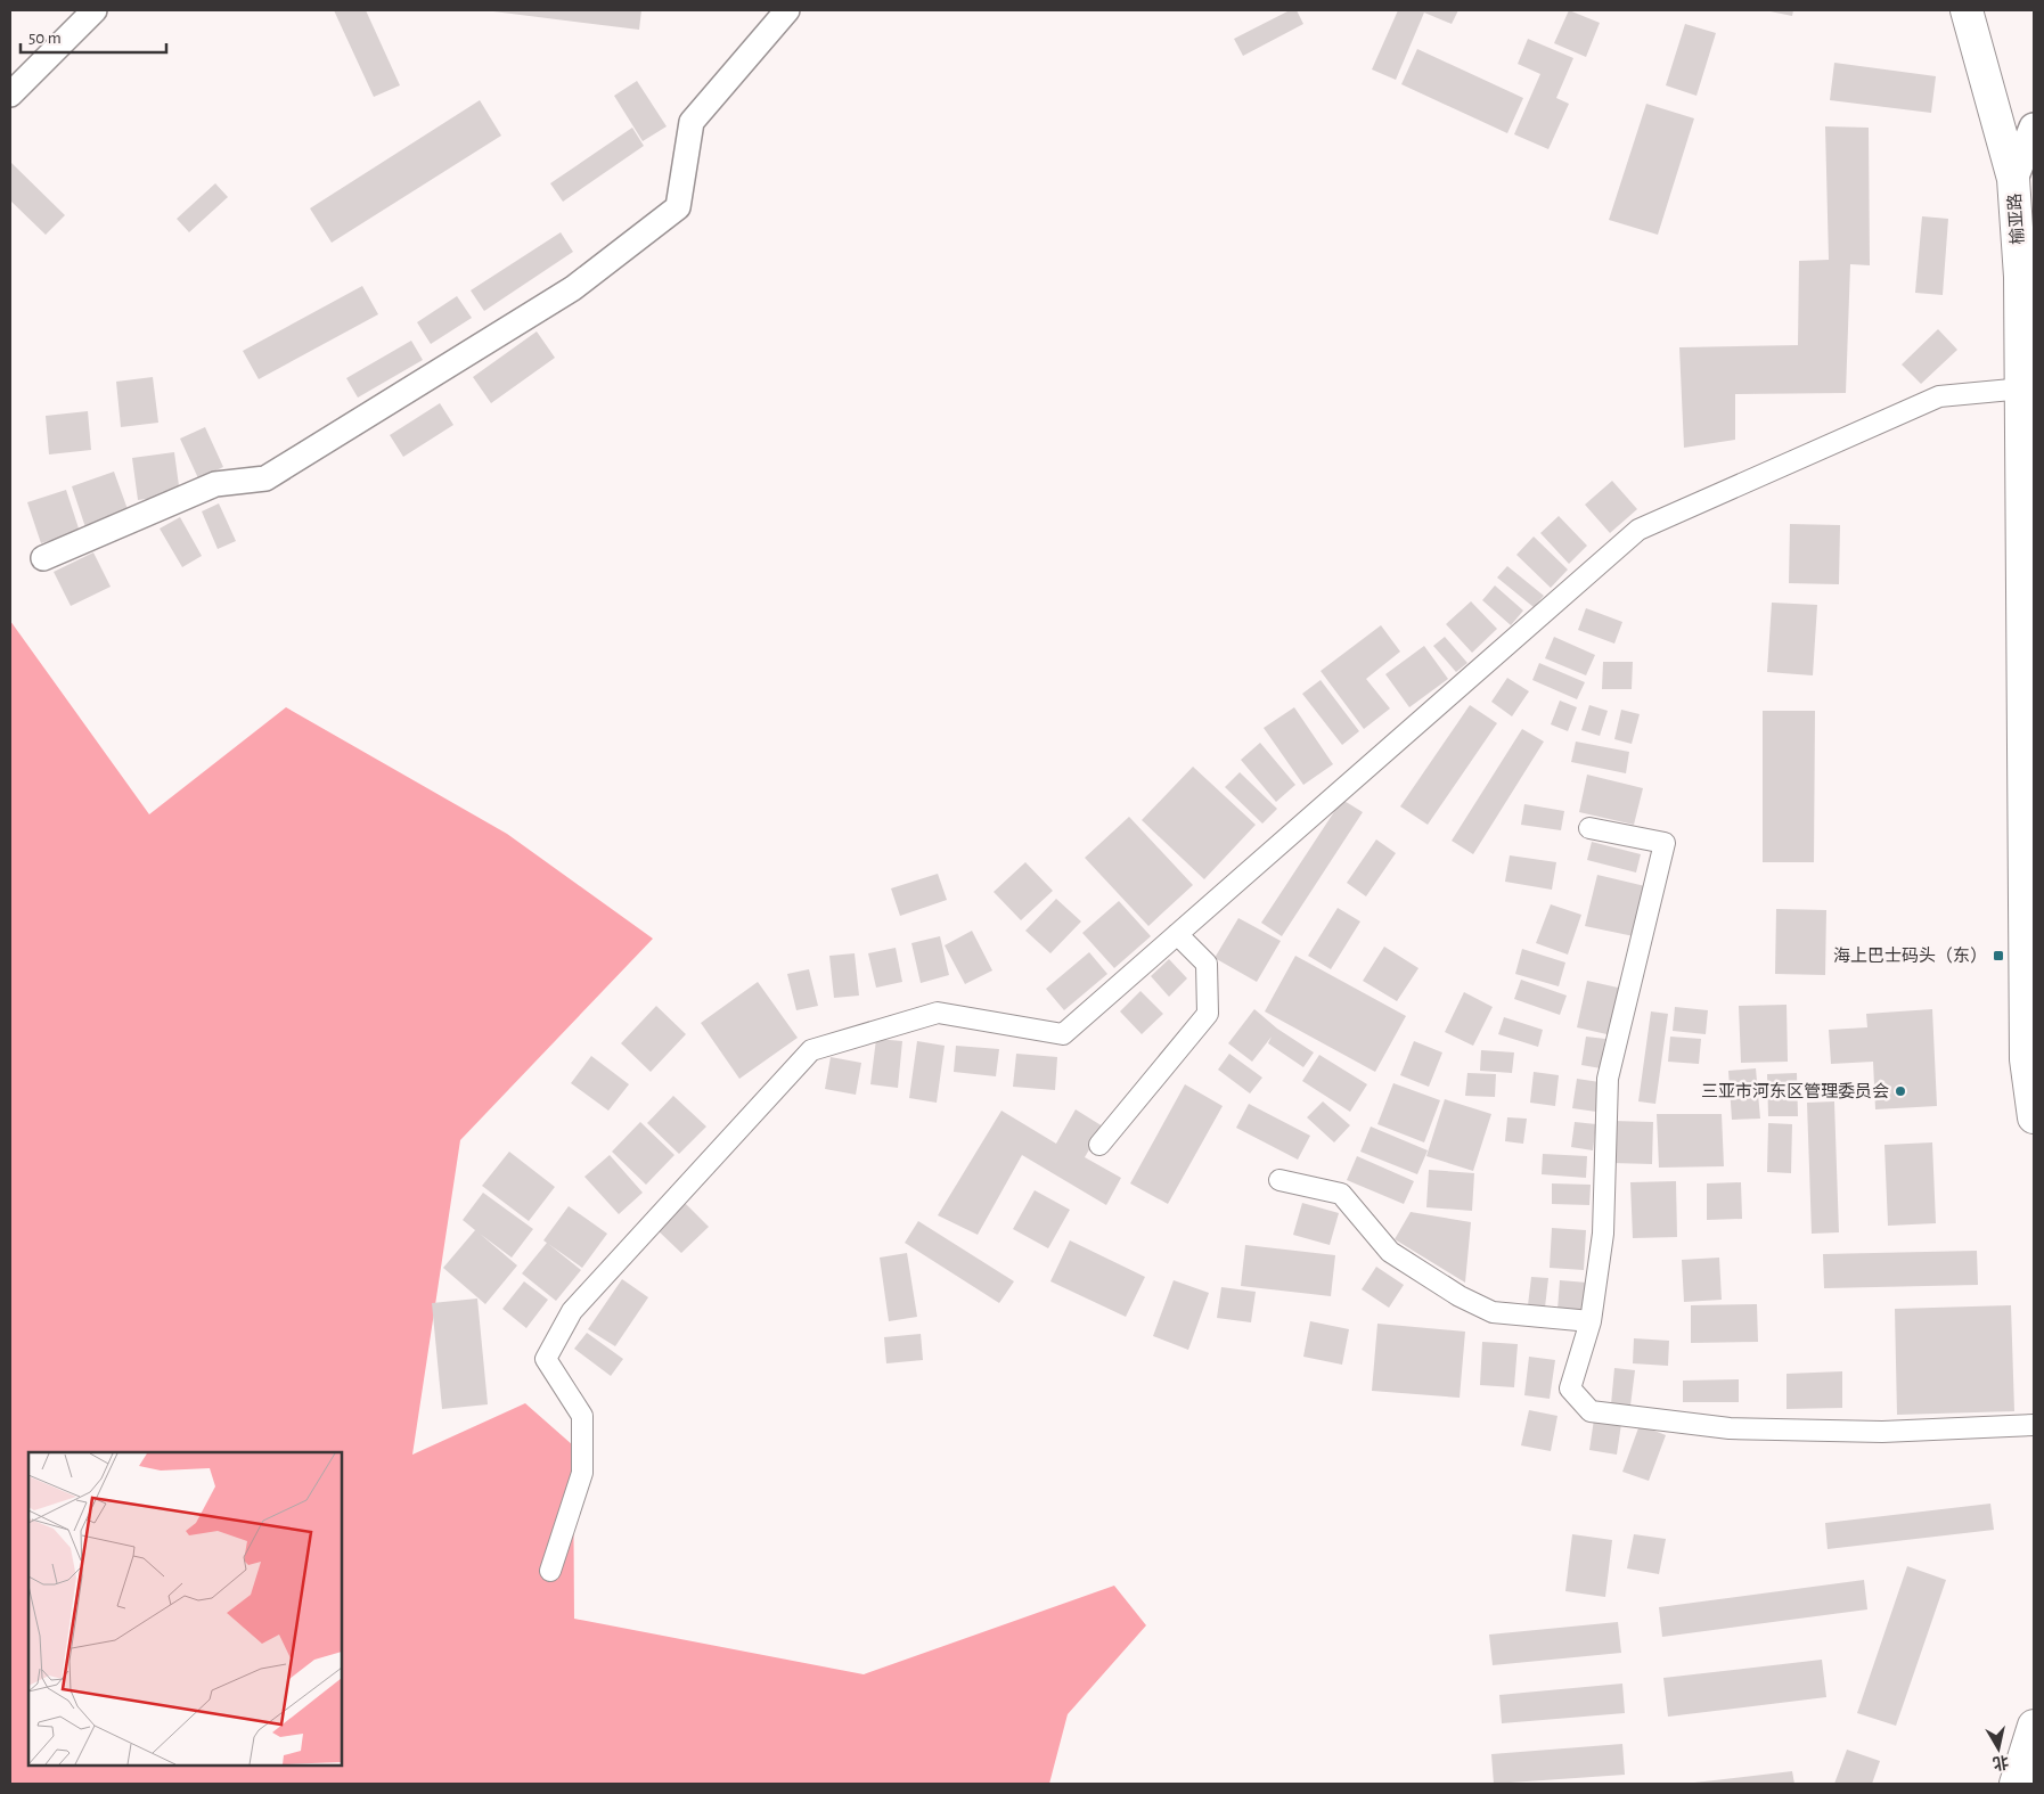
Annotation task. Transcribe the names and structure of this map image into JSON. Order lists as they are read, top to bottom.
{
  "streets": {
    "highway": ["榆亚路"]
  },
  "places": {
    "transit": ["海上巴士码头（东）"],
    "other": ["三亚市河东区管理委员会"]
  },
  "scale_bar": "50 m",
  "north": "bottom"
}
